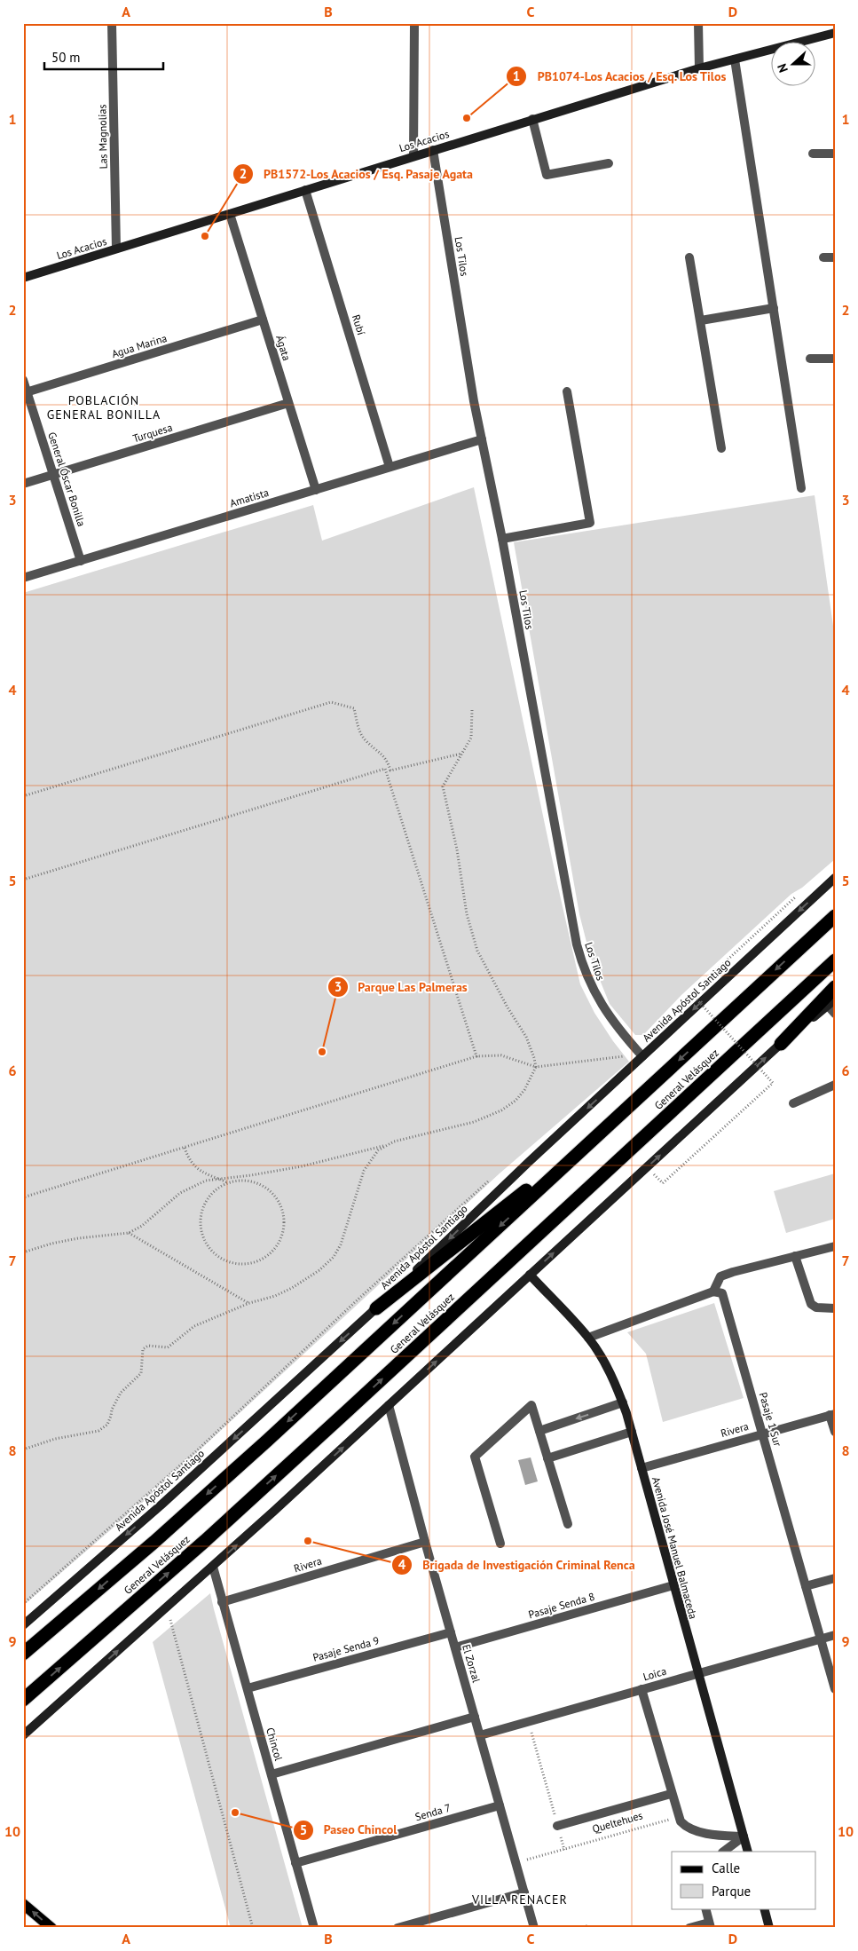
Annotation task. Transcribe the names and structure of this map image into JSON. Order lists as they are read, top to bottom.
{
  "streets": {
    "highway": ["General Velásquez"],
    "main road": ["Los Acacios", "Avenida Apóstol Santiago", "Avenida José Manuel Balmaceda"],
    "street": [
      "Las Magnolias",
      "Los Tilos",
      "Rubí",
      "Agua Marina",
      "Ágata",
      "Turquesa",
      "General Óscar Bonilla",
      "Amatista",
      "Pasaje 1 Sur",
      "Rivera",
      "Pasaje Senda 8",
      "Pasaje Senda 9",
      "El Zorzal",
      "Loica",
      "Chincol",
      "Senda 7",
      "Queltehues"
    ]
  },
  "crossings": [
    ["Las Magnolias", "Los Acacios"],
    ["Los Acacios", "Los Tilos"],
    ["Los Acacios", "Rubí"],
    ["Los Acacios", "Ágata"],
    ["Los Tilos", "Amatista"],
    ["Los Tilos", "Avenida Apóstol Santiago"],
    ["Rubí", "Amatista"],
    ["Agua Marina", "Ágata"],
    ["Agua Marina", "General Óscar Bonilla"],
    ["Ágata", "Turquesa"],
    ["Ágata", "Amatista"],
    ["Turquesa", "General Óscar Bonilla"],
    ["General Óscar Bonilla", "Amatista"],
    ["Pasaje 1 Sur", "Rivera"],
    ["Pasaje 1 Sur", "Loica"],
    ["Rivera", "Avenida José Manuel Balmaceda"],
    ["Rivera", "El Zorzal"],
    ["Rivera", "Chincol"],
    ["Avenida José Manuel Balmaceda", "Pasaje Senda 8"],
    ["Avenida José Manuel Balmaceda", "Loica"],
    ["Pasaje Senda 8", "El Zorzal"],
    ["Pasaje Senda 9", "El Zorzal"],
    ["Pasaje Senda 9", "Chincol"],
    ["El Zorzal", "Loica"],
    ["El Zorzal", "Senda 7"],
    ["El Zorzal", "Queltehues"],
    ["Chincol", "Senda 7"]
  ],
  "one_way": ["Avenida Apóstol Santiago"],
  "districts": ["POBLACIÓN GENERAL BONILLA", "VILLA RENACER"],
  "places": [
    "PB1074-Los Acacios / Esq. Los Tilos",
    "PB1572-Los Acacios / Esq. Pasaje Agata",
    "Parque Las Palmeras",
    "Brigada de Investigación Criminal Renca",
    "Paseo Chincol"
  ],
  "legend": ["Calle", "Parque"],
  "scale_bar": "50 m",
  "north": "left",
  "grid": {
    "columns": [
      "A",
      "B",
      "C",
      "D"
    ],
    "rows": [
      "1",
      "2",
      "3",
      "4",
      "5",
      "6",
      "7",
      "8",
      "9",
      "10"
    ]
  }
}
